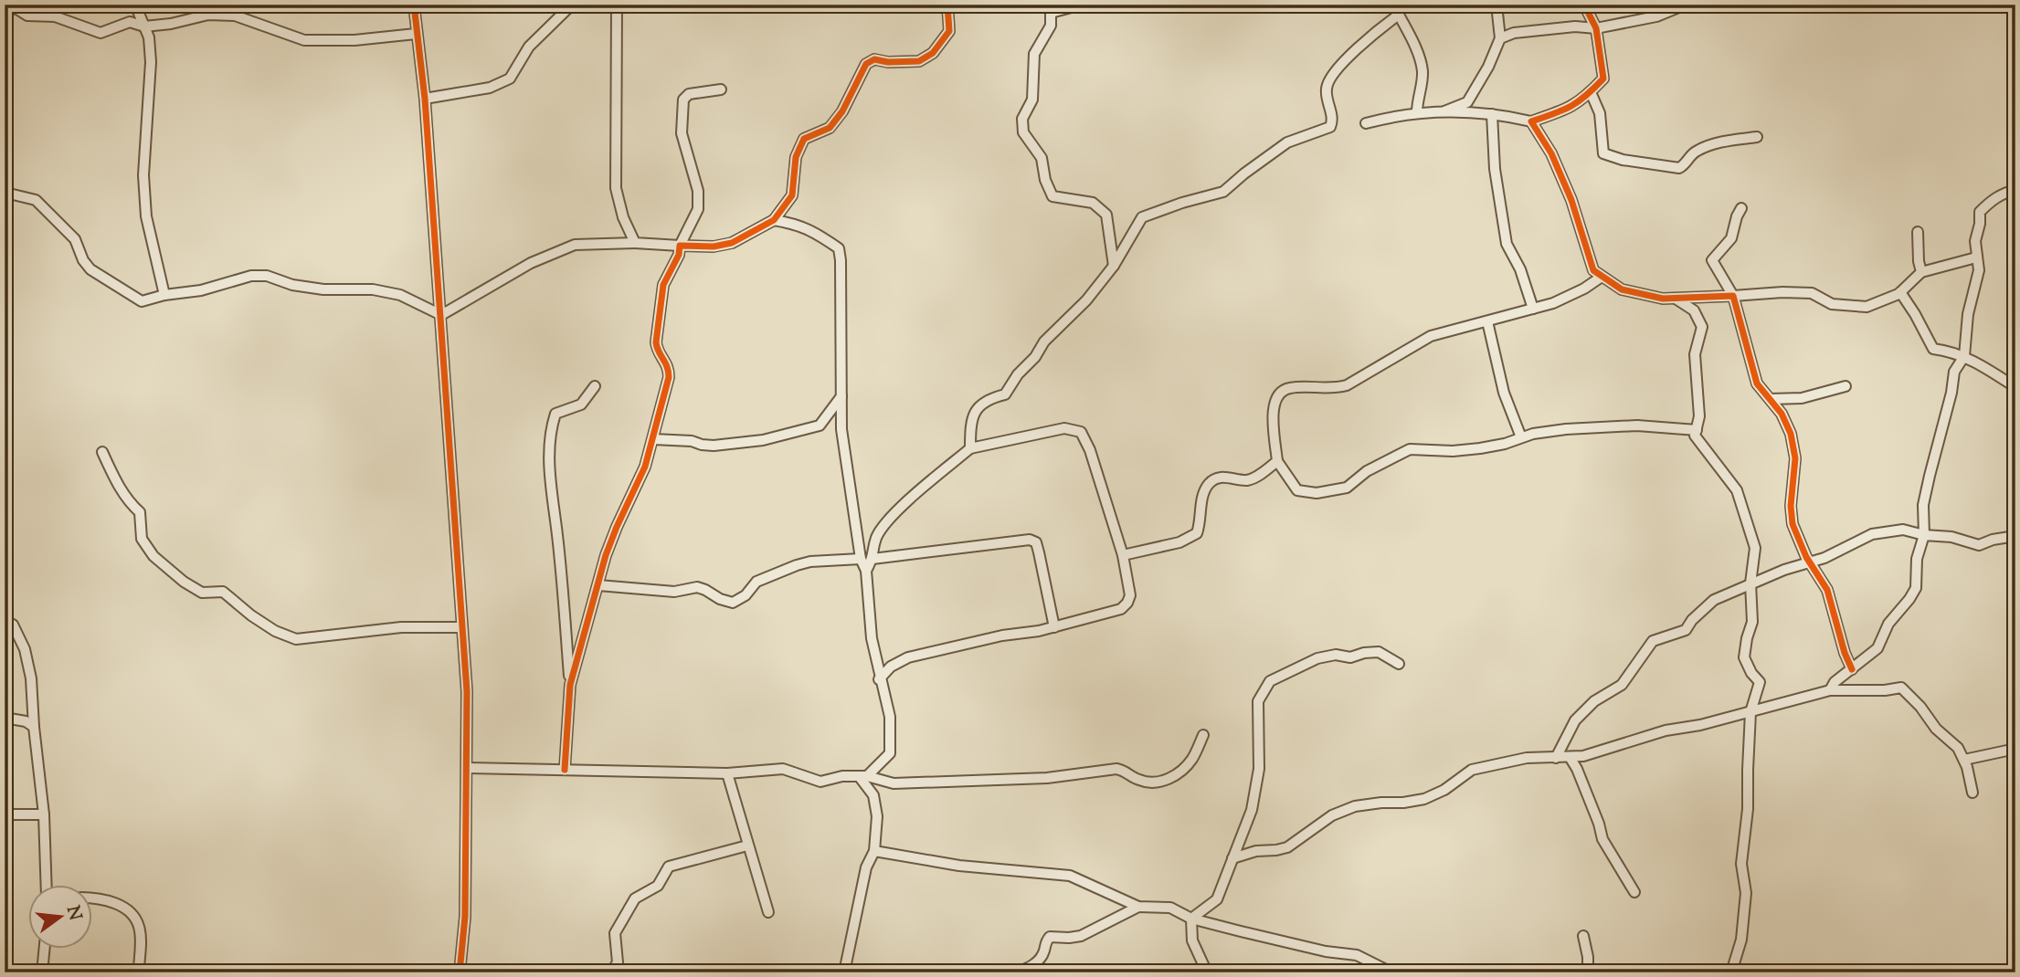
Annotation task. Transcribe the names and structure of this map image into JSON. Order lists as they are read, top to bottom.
{
  "north": "right"
}
